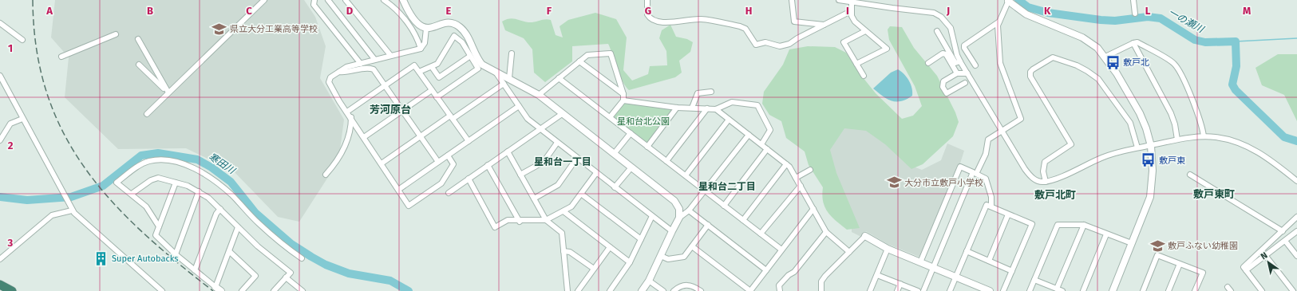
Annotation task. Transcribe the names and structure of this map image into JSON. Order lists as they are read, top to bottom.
{
  "districts": [
    "芳河原台",
    "星和台一丁目",
    "星和台二丁目",
    "敷戸東町",
    "敷戸北町"
  ],
  "water": ["一の瀬川", "寒田川"],
  "parks": ["星和台北公園"],
  "places": {
    "school or university": ["県立大分工業高等学校", "大分市立敷戸小学校", "敷戸ふない幼稚園"],
    "bus stop": ["敷戸北", "敷戸東"],
    "building": ["Super Autobacks"]
  },
  "north": "top left",
  "grid": {
    "columns": [
      "A",
      "B",
      "C",
      "D",
      "E",
      "F",
      "G",
      "H",
      "I",
      "J",
      "K",
      "L",
      "M"
    ],
    "rows": ["1", "2", "3"]
  }
}
